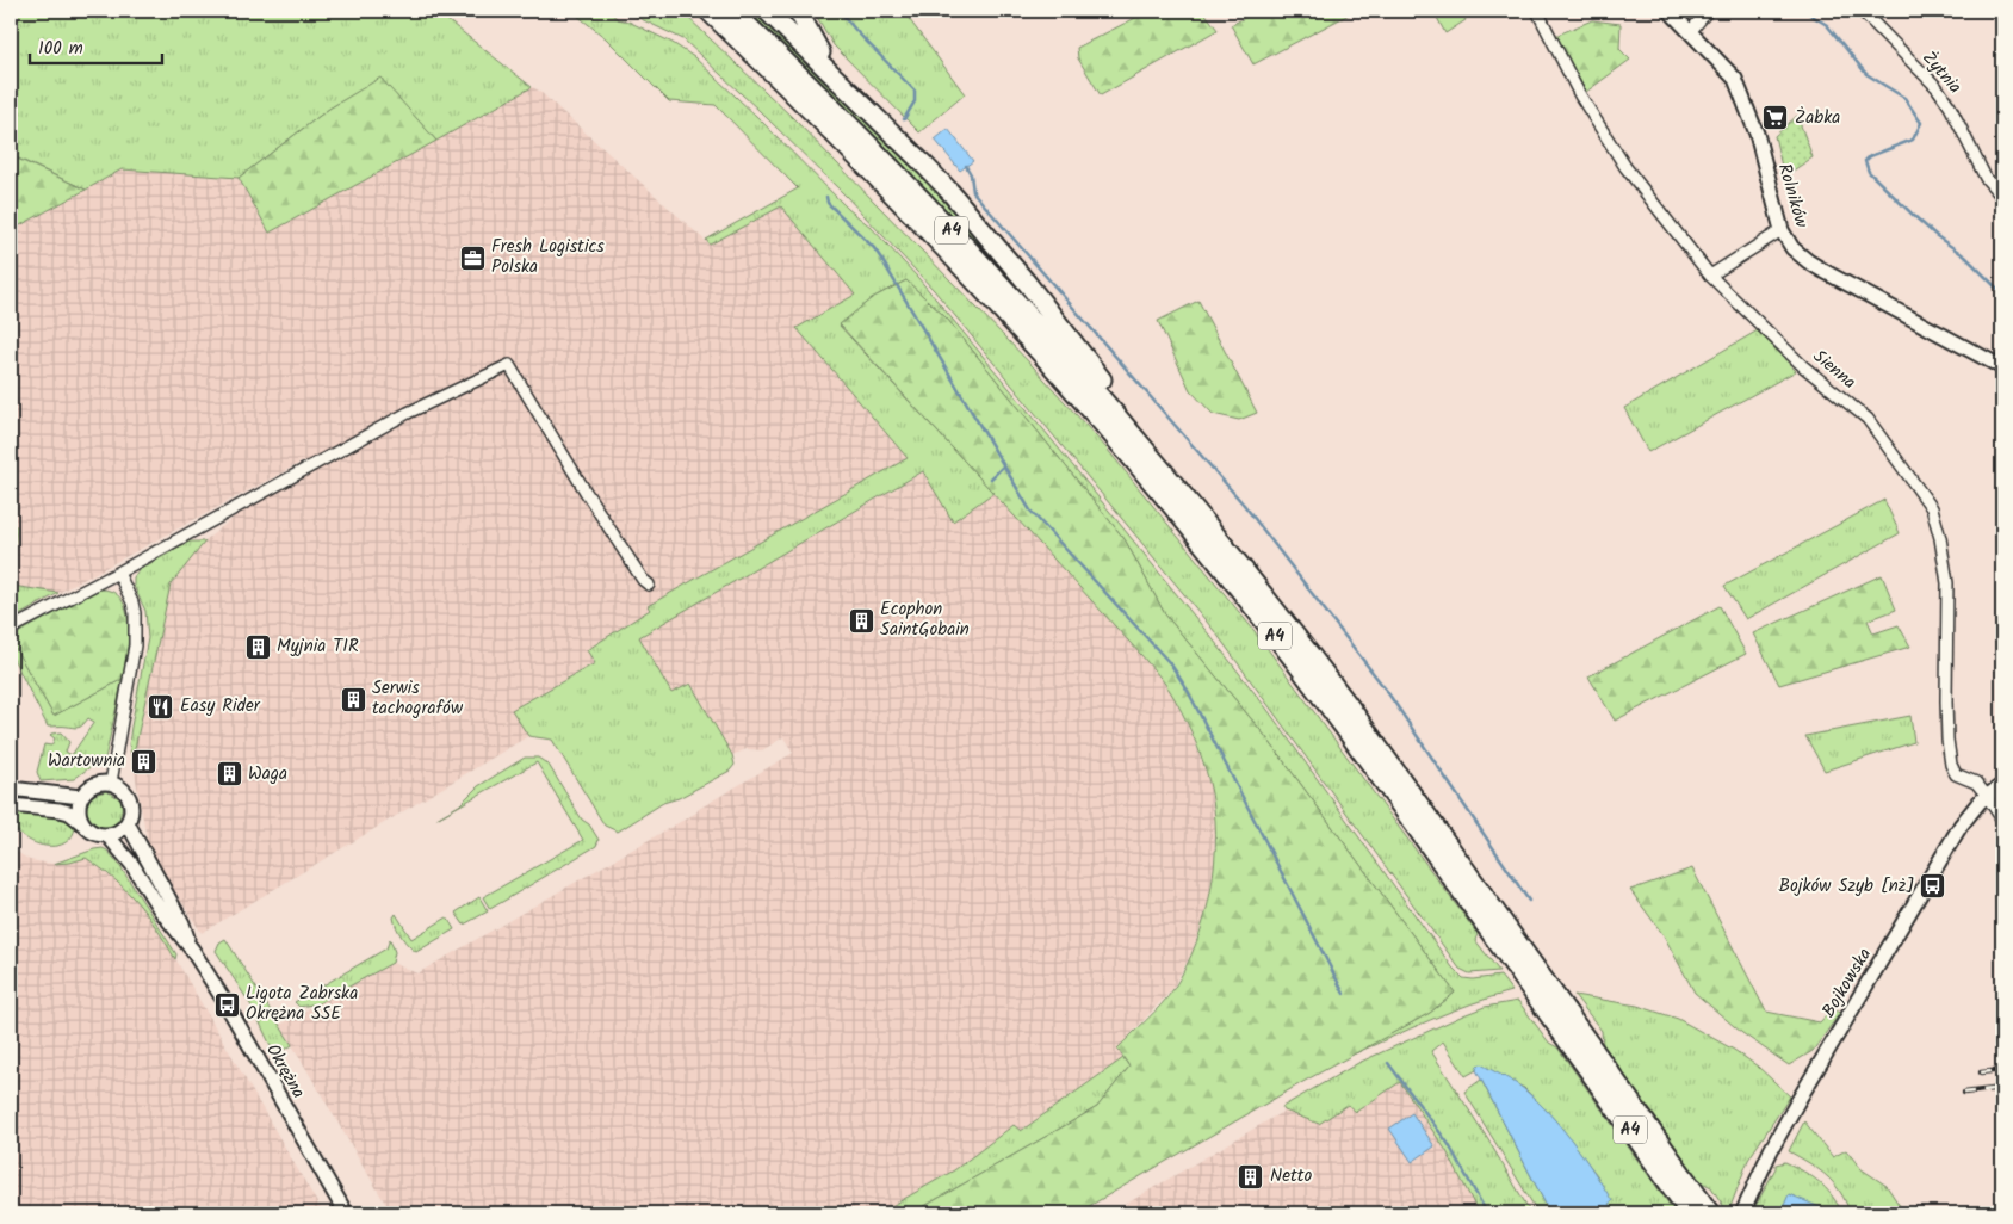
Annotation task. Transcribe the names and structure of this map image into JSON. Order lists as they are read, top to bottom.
{
  "streets": {
    "highway": ["A4"],
    "street": [
      "Żytnia",
      "Rolników",
      "Sienna",
      "Bojkowska",
      "Okrężna"
    ]
  },
  "crossings": [
    ["Sienna", "Bojkowska"]
  ],
  "places": {
    "supermarket": ["Żabka"],
    "office": ["Fresh Logistics Polska"],
    "building": [
      "Ecophon SaintGobain",
      "Myjnia TIR",
      "Serwis tachografów",
      "Wartownia",
      "Waga",
      "Netto"
    ],
    "restaurant": ["Easy Rider"],
    "bus stop": ["Bojków Szyb [nż]", "Ligota Zabrska Okrężna SSE"]
  },
  "scale_bar": "100 m"
}
